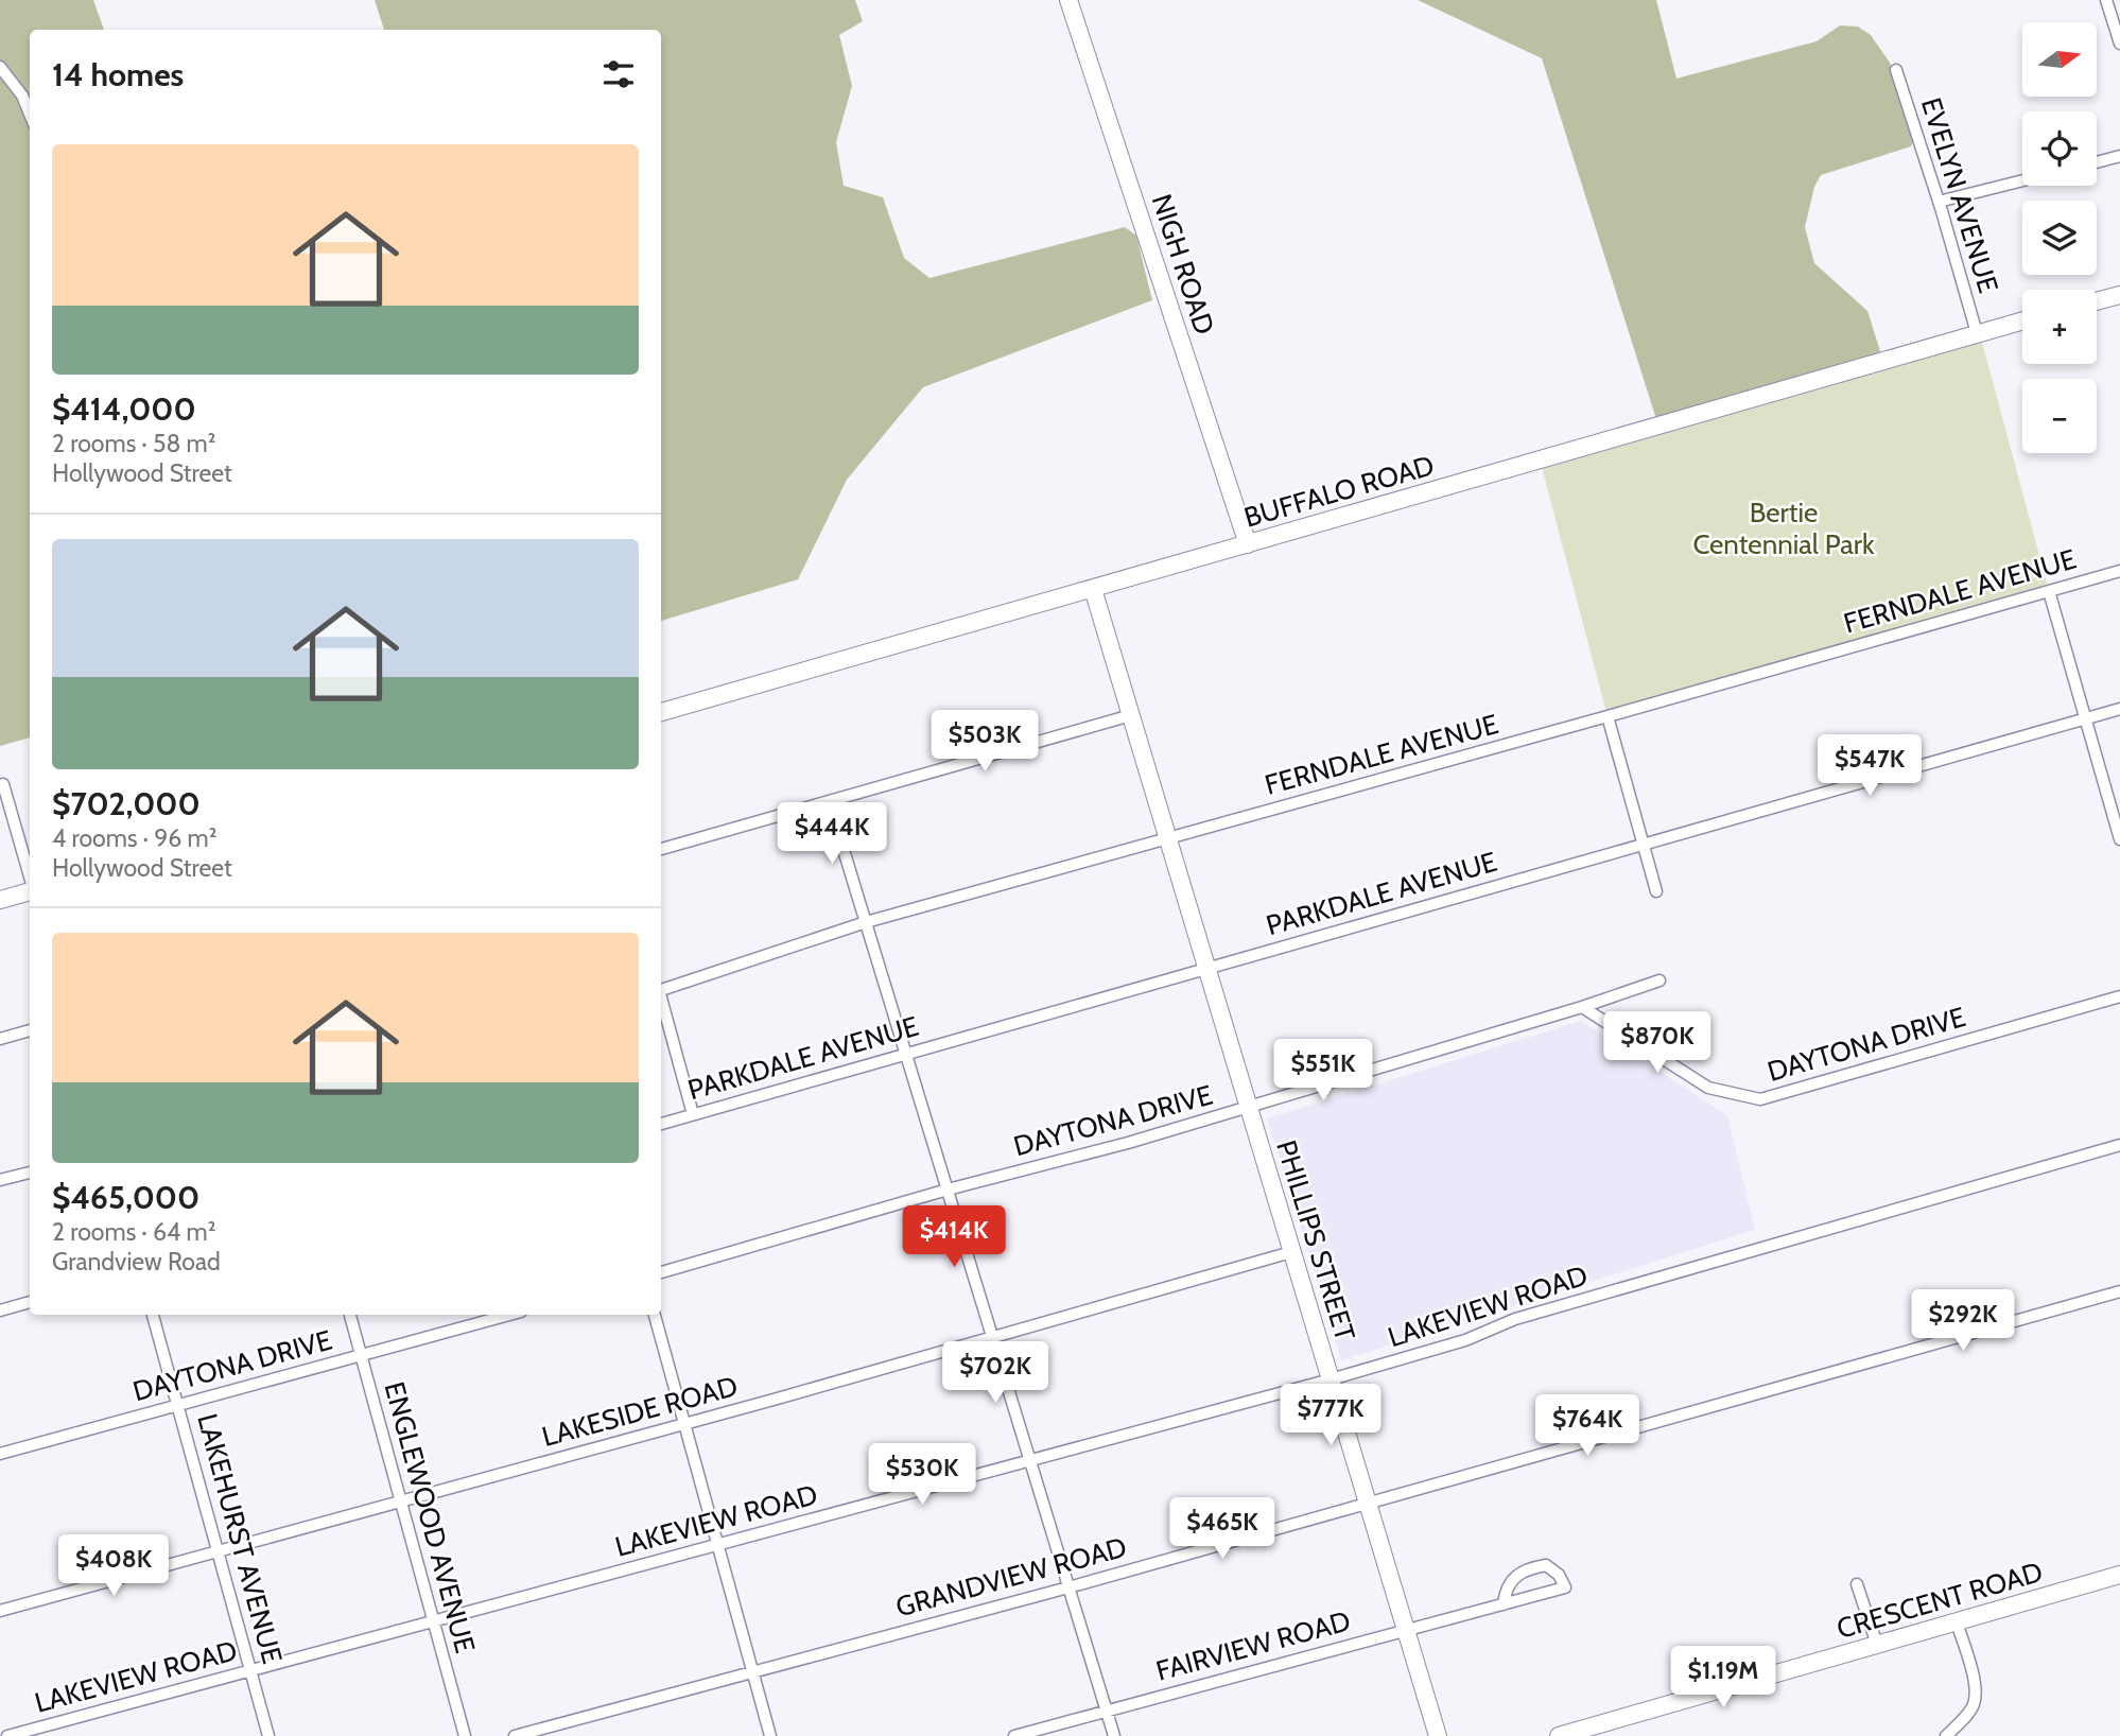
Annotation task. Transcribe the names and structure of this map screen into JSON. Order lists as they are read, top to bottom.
{
  "streets": {
    "street": [
      "EVELYN AVENUE",
      "NIGH ROAD",
      "BUFFALO ROAD",
      "FERNDALE AVENUE",
      "PARKDALE AVENUE",
      "DAYTONA DRIVE",
      "PHILLIPS STREET",
      "LAKEVIEW ROAD",
      "LAKESIDE ROAD",
      "ENGLEWOOD AVENUE",
      "LAKEHURST AVENUE",
      "GRANDVIEW ROAD",
      "CRESCENT ROAD",
      "FAIRVIEW ROAD"
    ]
  },
  "crossings": [
    ["EVELYN AVENUE", "BUFFALO ROAD"],
    ["NIGH ROAD", "BUFFALO ROAD"],
    ["BUFFALO ROAD", "PHILLIPS STREET"],
    ["FERNDALE AVENUE", "PHILLIPS STREET"],
    ["PARKDALE AVENUE", "PHILLIPS STREET"],
    ["DAYTONA DRIVE", "PHILLIPS STREET"],
    ["DAYTONA DRIVE", "ENGLEWOOD AVENUE"],
    ["DAYTONA DRIVE", "LAKEHURST AVENUE"],
    ["PHILLIPS STREET", "LAKEVIEW ROAD"],
    ["PHILLIPS STREET", "LAKESIDE ROAD"],
    ["PHILLIPS STREET", "GRANDVIEW ROAD"],
    ["PHILLIPS STREET", "FAIRVIEW ROAD"],
    ["LAKEVIEW ROAD", "ENGLEWOOD AVENUE"],
    ["LAKEVIEW ROAD", "LAKEHURST AVENUE"],
    ["LAKESIDE ROAD", "ENGLEWOOD AVENUE"],
    ["LAKESIDE ROAD", "LAKEHURST AVENUE"]
  ],
  "parks": ["Bertie Centennial Park"],
  "north": "right",
  "page": {
    "map_buttons": ["+", "−"],
    "heading": "14 homes",
    "list": [
      {
        "name": "$414,000",
        "note": "2 rooms · 58 m² · Hollywood Street"
      },
      {
        "name": "$702,000",
        "note": "4 rooms · 96 m² · Hollywood Street"
      },
      {
        "name": "$465,000",
        "note": "2 rooms · 64 m² · Grandview Road"
      }
    ],
    "price": [
      "$503K",
      "$547K",
      "$444K",
      "$870K",
      "$551K",
      "$414K",
      "$292K",
      "$702K",
      "$777K",
      "$764K",
      "$530K",
      "$465K",
      "$408K",
      "$1.19M"
    ]
  }
}
